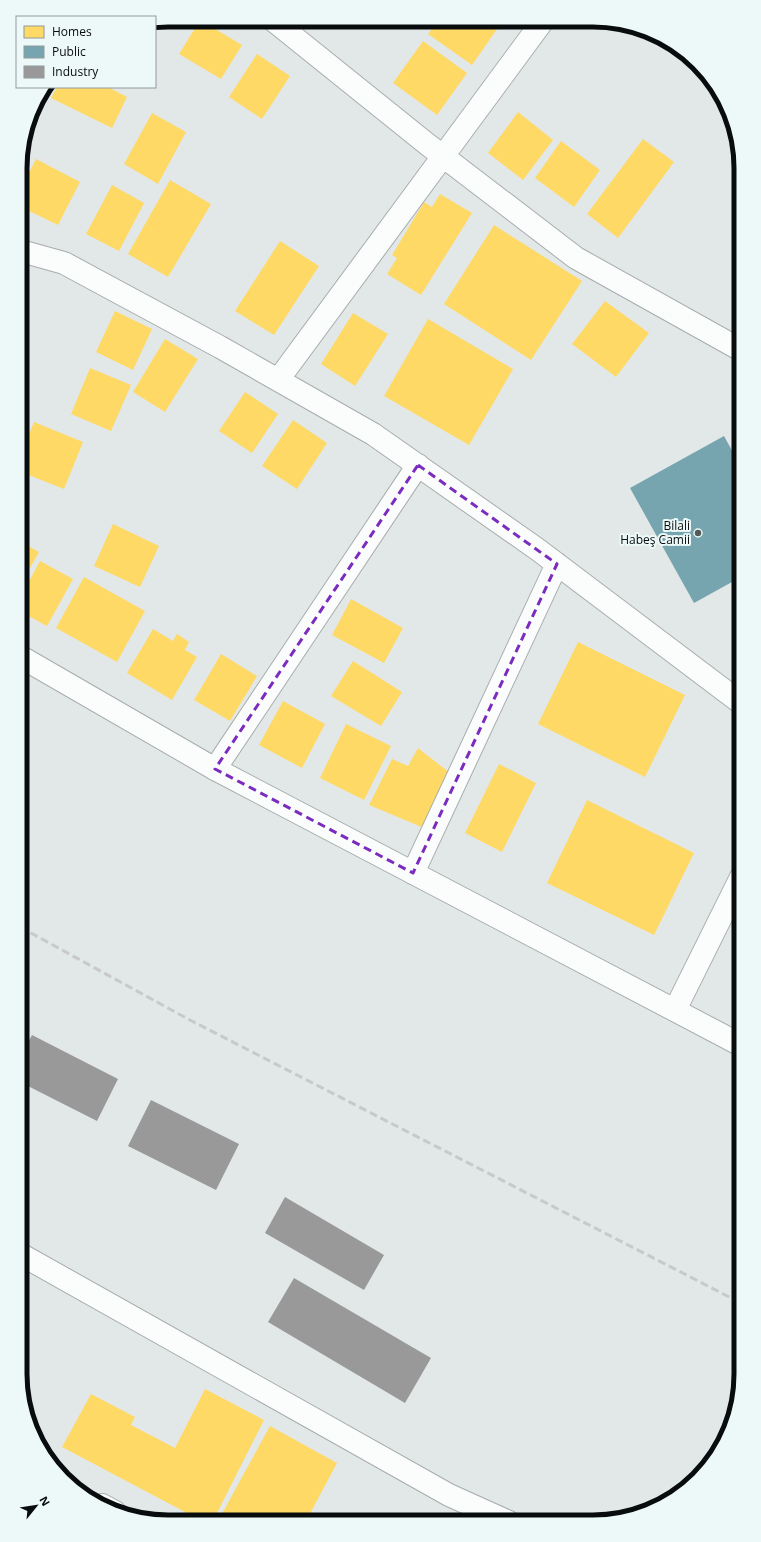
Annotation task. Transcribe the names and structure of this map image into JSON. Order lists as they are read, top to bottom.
{
  "places": ["Bilali Habeş Camii"],
  "legend": ["Homes", "Public", "Industry"],
  "north": "top right"
}
